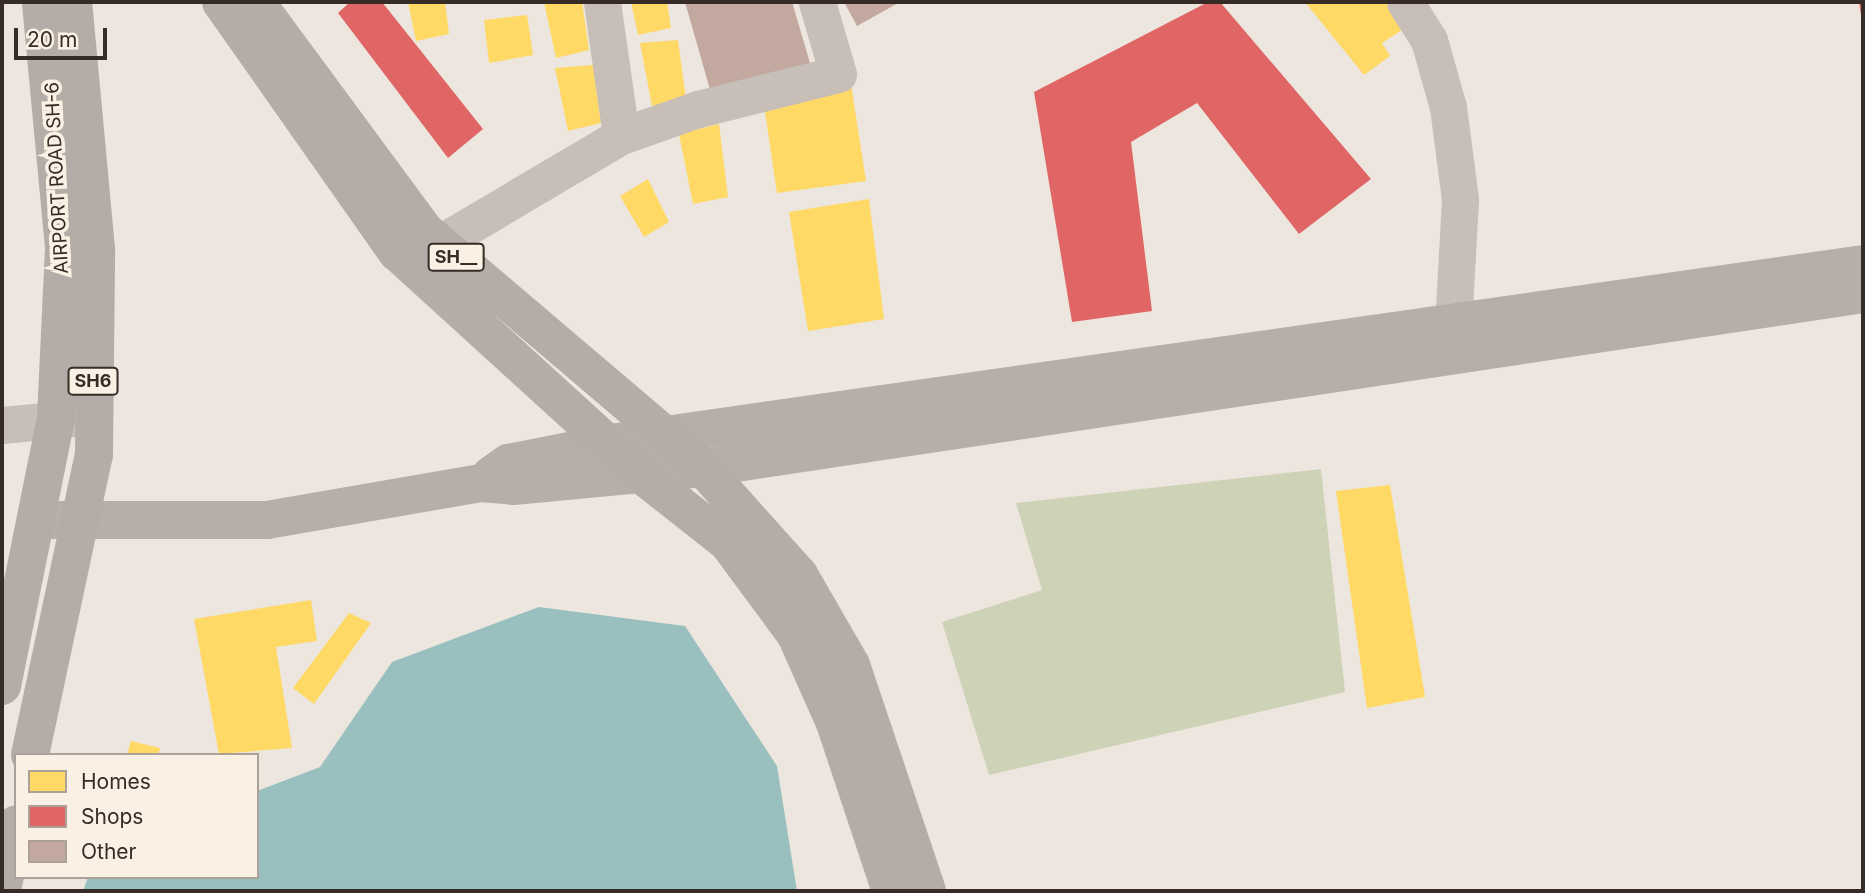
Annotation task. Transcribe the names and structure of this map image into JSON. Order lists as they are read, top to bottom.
{
  "streets": {
    "main road": ["AIRPORT ROAD SH-6", "SH__", "SH6"]
  },
  "crossings": [
    ["AIRPORT ROAD SH-6", "SH6"]
  ],
  "legend": ["Homes", "Shops", "Other"],
  "scale_bar": "20 m"
}
